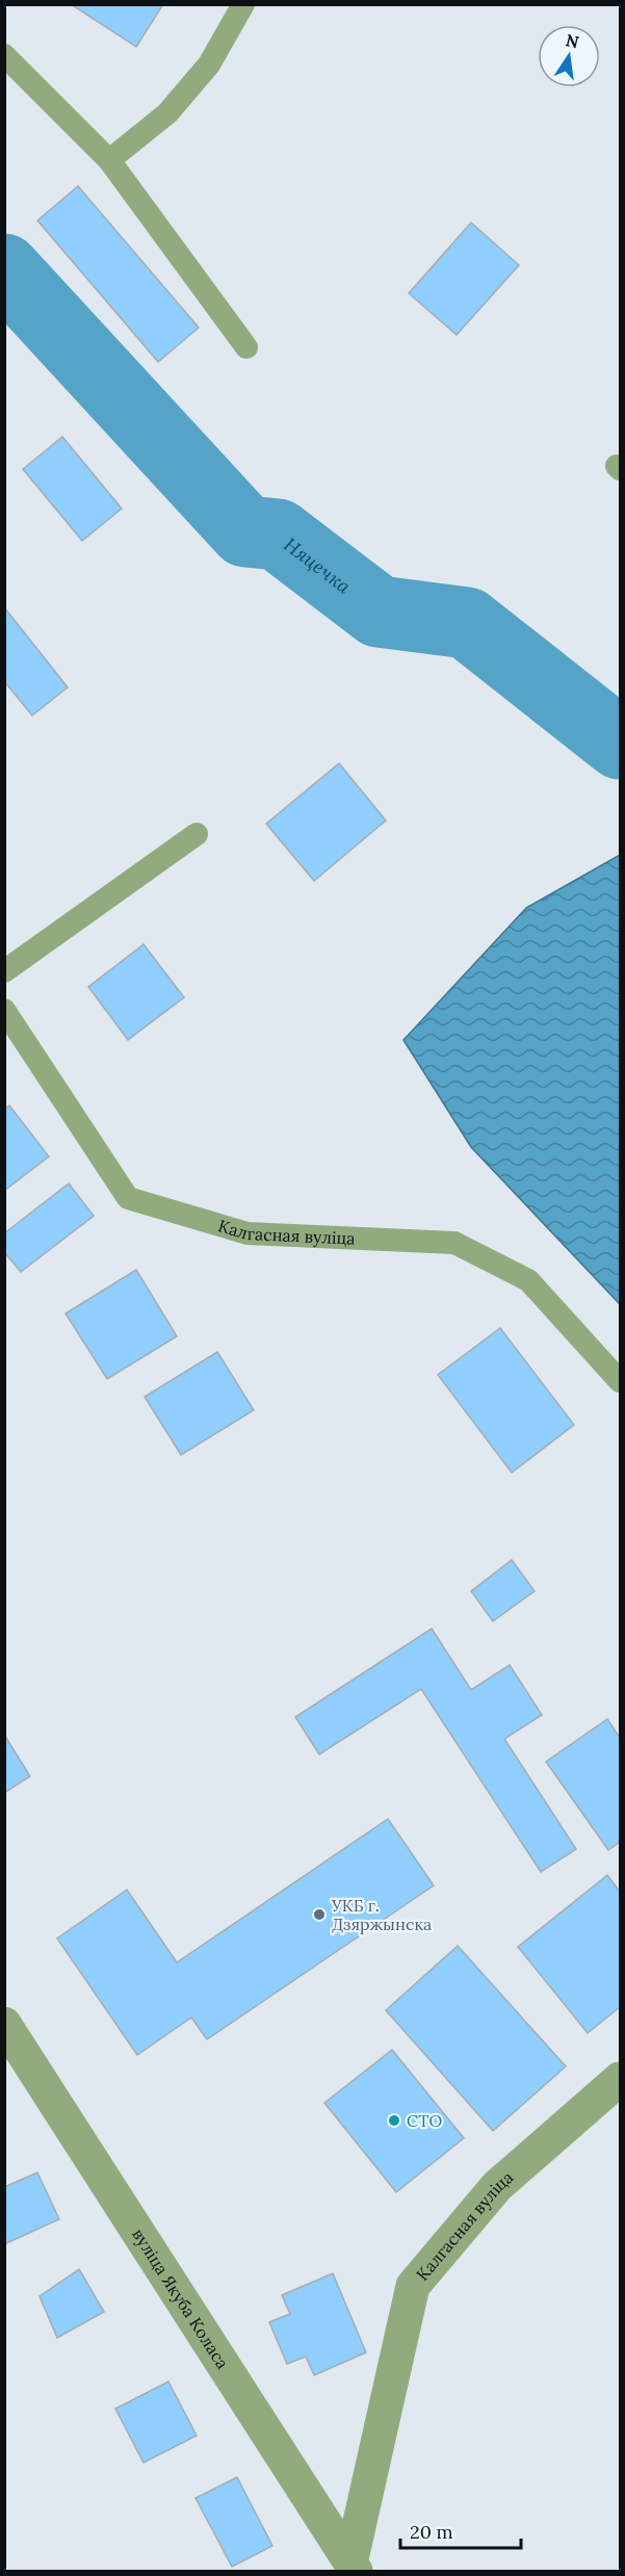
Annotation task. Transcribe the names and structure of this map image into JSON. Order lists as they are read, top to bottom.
{
  "streets": {
    "street": ["Калгасная вуліца", "вуліца Якуба Коласа"]
  },
  "crossings": [
    ["Калгасная вуліца", "вуліца Якуба Коласа"]
  ],
  "water": ["Няцечка"],
  "places": ["УКБ г. Дзяржынска", "СТО"],
  "scale_bar": "20 m",
  "north": "top"
}
